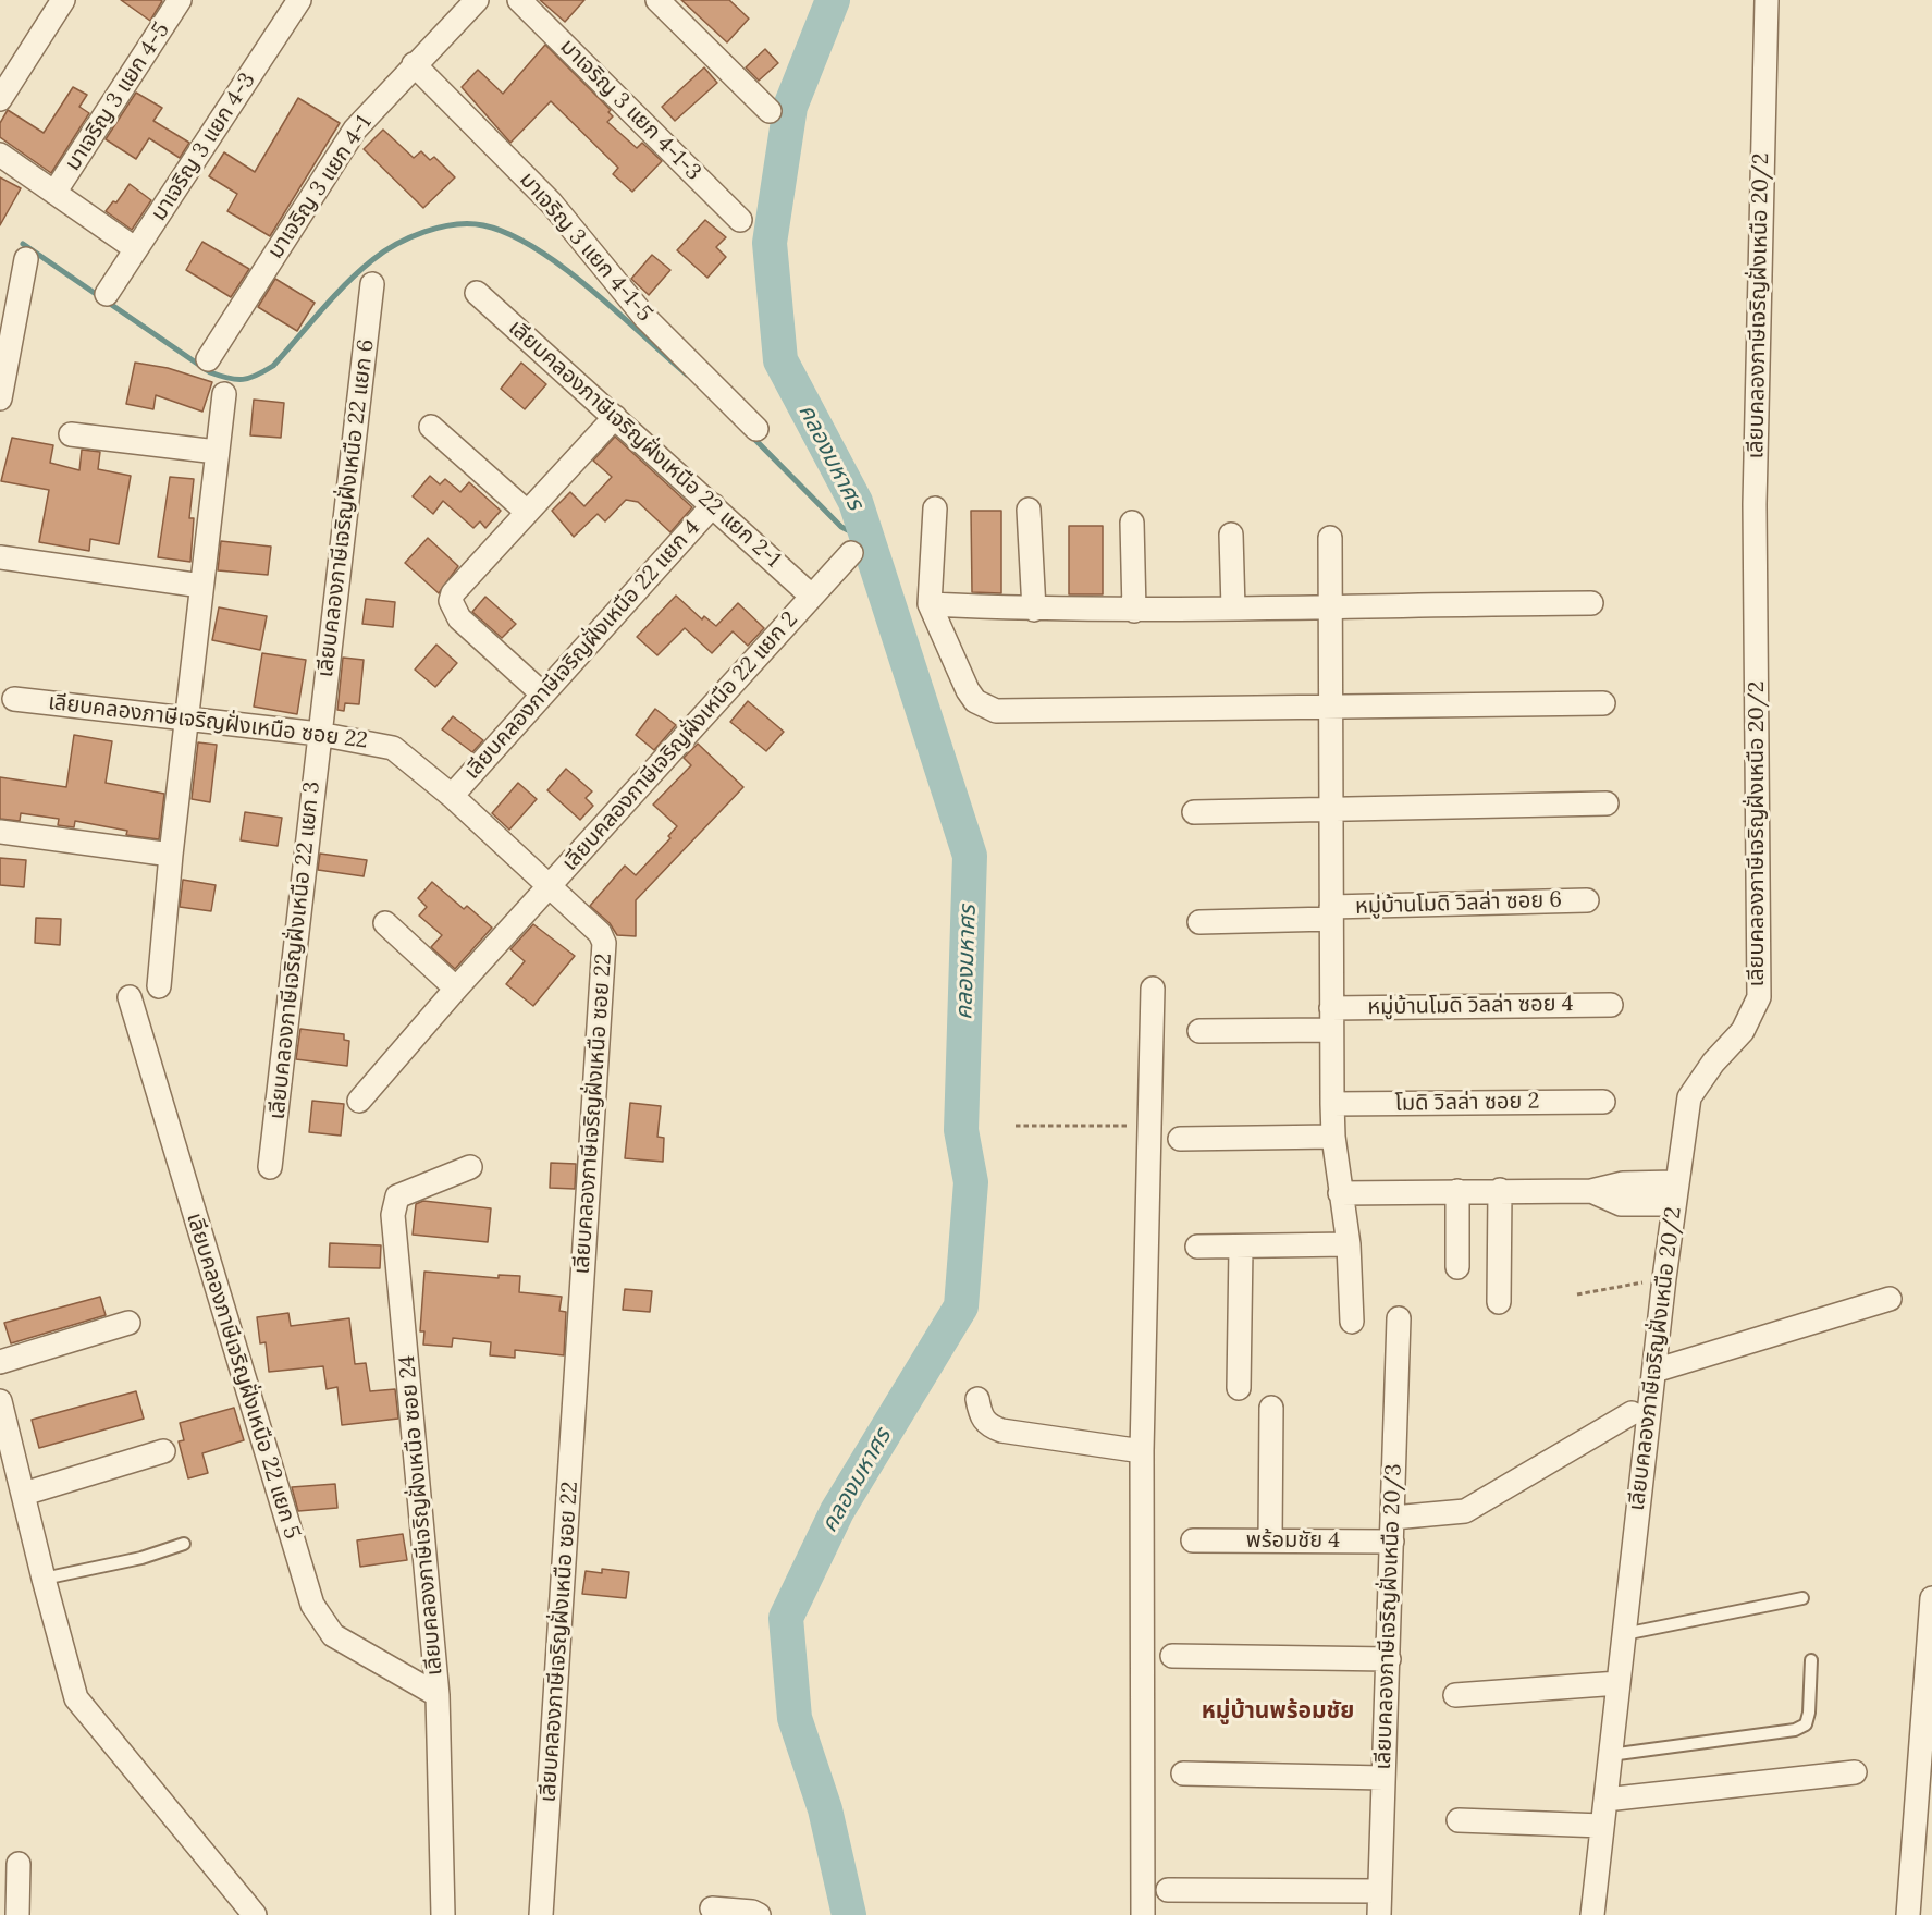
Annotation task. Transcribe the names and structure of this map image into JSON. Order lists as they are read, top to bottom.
{
  "streets": {
    "street": [
      "มาเจริญ 3 แยก 4-5",
      "มาเจริญ 3 แยก 4-1-3",
      "มาเจริญ 3 แยก 4-3",
      "มาเจริญ 3 แยก 4-1",
      "มาเจริญ 3 แยก 4-1-5",
      "เลียบคลองภาษีเจริญฝั่งเหนือ 20/2",
      "เลียบคลองภาษีเจริญฝั่งเหนือ 22 แยก 2-1",
      "เลียบคลองภาษีเจริญฝั่งเหนือ 22 แยก 6",
      "เลียบคลองภาษีเจริญฝั่งเหนือ 22 แยก 4",
      "เลียบคลองภาษีเจริญฝั่งเหนือ ซอย 22",
      "เลียบคลองภาษีเจริญฝั่งเหนือ 22 แยก 2",
      "หมู่บ้านโมดิ วิลล่า ซอย 6",
      "เลียบคลองภาษีเจริญฝั่งเหนือ 22 แยก 3",
      "หมู่บ้านโมดิ วิลล่า ซอย 4",
      "โมดิ วิลล่า ซอย 2",
      "เลียบคลองภาษีเจริญฝั่งเหนือ 22 แยก 5",
      "เลียบคลองภาษีเจริญฝั่งเหนือ ซอย 24",
      "พร้อมชัย 4",
      "เลียบคลองภาษีเจริญฝั่งเหนือ 20/3"
    ]
  },
  "crossings": [
    ["มาเจริญ 3 แยก 4-1", "มาเจริญ 3 แยก 4-1-5"],
    ["เลียบคลองภาษีเจริญฝั่งเหนือ 22 แยก 2-1", "เลียบคลองภาษีเจริญฝั่งเหนือ 22 แยก 4"],
    ["เลียบคลองภาษีเจริญฝั่งเหนือ 22 แยก 2-1", "เลียบคลองภาษีเจริญฝั่งเหนือ 22 แยก 2"],
    ["เลียบคลองภาษีเจริญฝั่งเหนือ 22 แยก 6", "เลียบคลองภาษีเจริญฝั่งเหนือ ซอย 22"],
    ["เลียบคลองภาษีเจริญฝั่งเหนือ 22 แยก 6", "เลียบคลองภาษีเจริญฝั่งเหนือ 22 แยก 3"],
    ["เลียบคลองภาษีเจริญฝั่งเหนือ 22 แยก 4", "เลียบคลองภาษีเจริญฝั่งเหนือ ซอย 22"],
    ["เลียบคลองภาษีเจริญฝั่งเหนือ ซอย 22", "เลียบคลองภาษีเจริญฝั่งเหนือ 22 แยก 2"],
    ["เลียบคลองภาษีเจริญฝั่งเหนือ ซอย 22", "เลียบคลองภาษีเจริญฝั่งเหนือ 22 แยก 3"],
    ["เลียบคลองภาษีเจริญฝั่งเหนือ 22 แยก 5", "เลียบคลองภาษีเจริญฝั่งเหนือ ซอย 24"],
    ["พร้อมชัย 4", "เลียบคลองภาษีเจริญฝั่งเหนือ 20/3"]
  ],
  "districts": ["หมู่บ้านพร้อมชัย"],
  "water": ["คลองมหาศร"]
}
